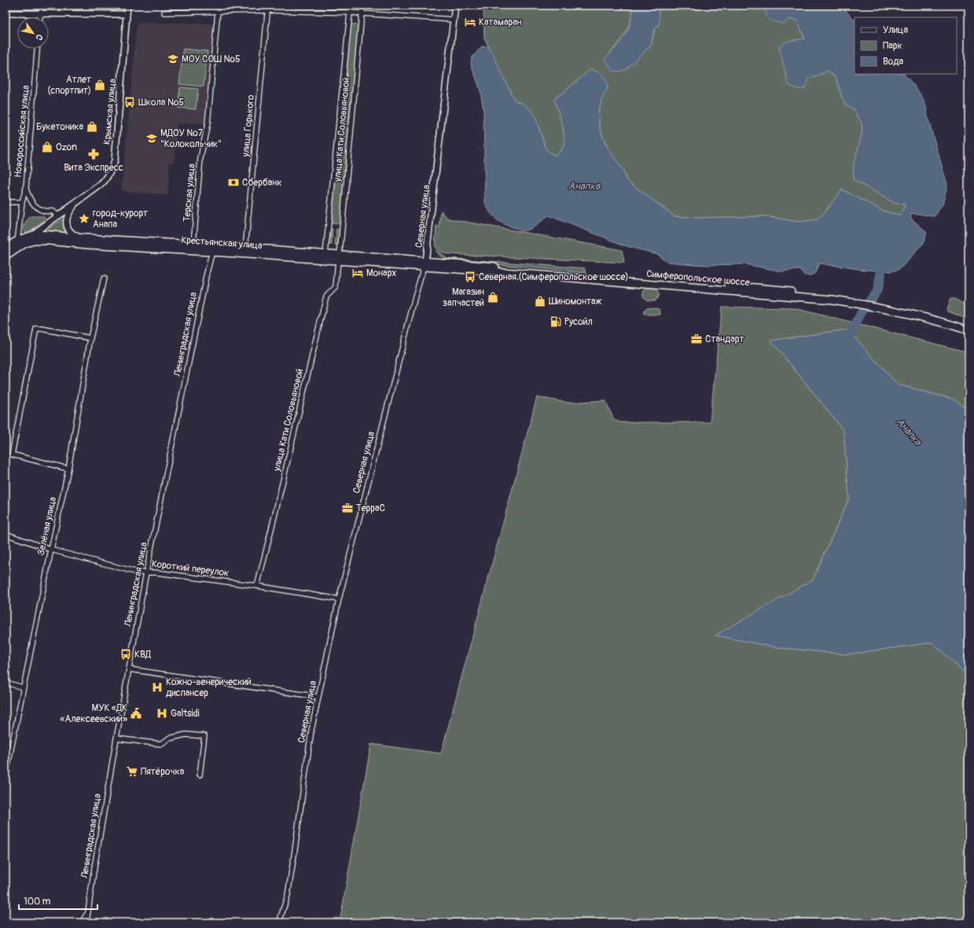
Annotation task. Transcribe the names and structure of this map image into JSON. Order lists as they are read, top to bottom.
{
  "streets": {
    "main road": ["Крестьянская улица", "Симферопольское шоссе"],
    "street": [
      "Крымская улица",
      "улица Горького",
      "улица Кати Соловьяновой",
      "Новороссийская улица",
      "Терская улица",
      "Северная улица",
      "Ленинградская улица",
      "Зелёная улица",
      "Короткий переулок"
    ]
  },
  "crossings": [
    ["Крымская улица", "Крестьянская улица"],
    ["улица Горького", "Крестьянская улица"],
    ["улица Кати Соловьяновой", "Крестьянская улица"],
    ["улица Кати Соловьяновой", "Короткий переулок"],
    ["Новороссийская улица", "Крестьянская улица"],
    ["Терская улица", "Крестьянская улица"],
    ["Северная улица", "Крестьянская улица"],
    ["Северная улица", "Симферопольское шоссе"],
    ["Северная улица", "Короткий переулок"],
    ["Крестьянская улица", "Симферопольское шоссе"],
    ["Крестьянская улица", "Ленинградская улица"],
    ["Ленинградская улица", "Короткий переулок"],
    ["Зелёная улица", "Короткий переулок"]
  ],
  "water": ["Анапка"],
  "places": {
    "hotel": ["Катамаран", "Монарх"],
    "school or university": ["МОУ СОШ №5", "МДОУ №7 \"Колокольчик\""],
    "shop": [
      "Атлет (спортпит)",
      "Букетоника",
      "Ozon",
      "Магазин запчастей",
      "Шиномонтаж"
    ],
    "bus stop": ["Школа №5", "Северная (Симферопольское шоссе)", "КВД"],
    "pharmacy": ["Вита Экспресс"],
    "bank": ["Сбербанк"],
    "place": ["город-курорт Анапа"],
    "fuel station": ["Русойл"],
    "office": ["Стандарт", "ТерраС"],
    "hospital": ["Кожно-венерический диспансер", "Galtsidi"],
    "public building": ["МУК «ДК «Алексеевский»"],
    "supermarket": ["Пятёрочка"]
  },
  "legend": ["Улица", "Парк", "Вода"],
  "scale_bar": "100 m",
  "north": "bottom right"
}
